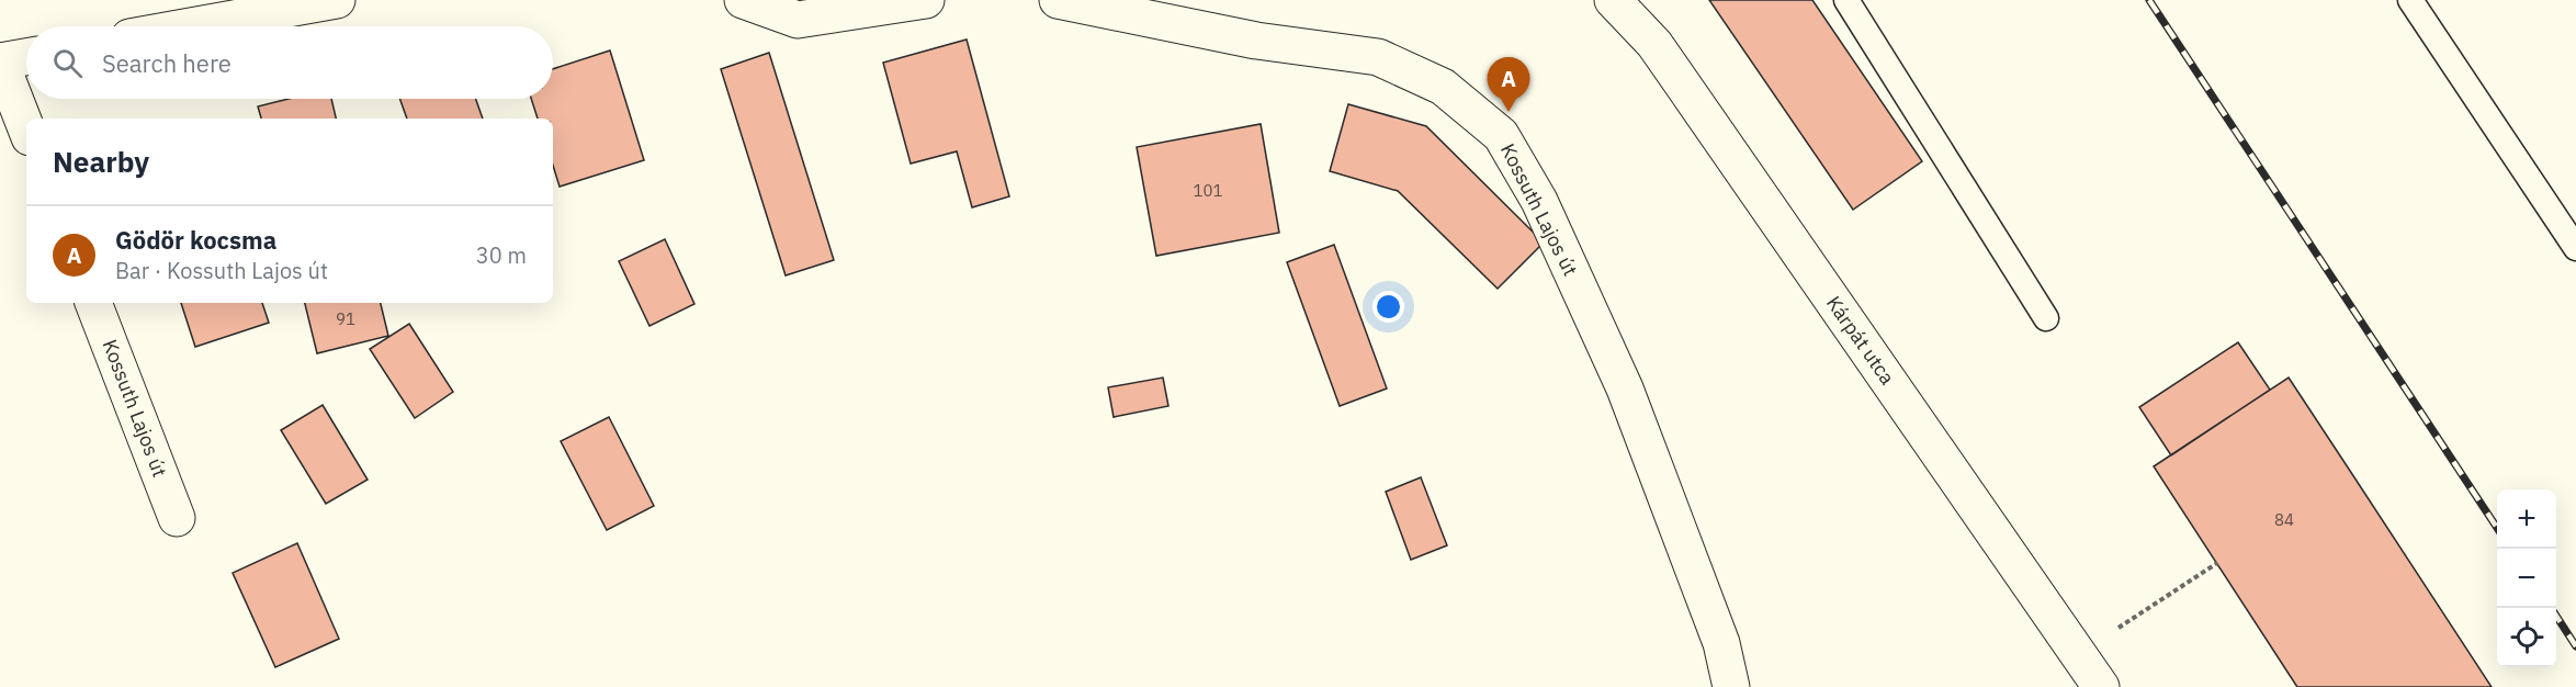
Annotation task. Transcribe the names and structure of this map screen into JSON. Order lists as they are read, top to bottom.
{
  "streets": {
    "street": ["Kossuth Lajos út", "Kárpát utca"]
  },
  "house_numbers": ["101", "91", "84"],
  "page": {
    "search": "Search here",
    "pins": "A",
    "heading": "Nearby",
    "list": [
      {
        "mark": "A",
        "name": "Gödör kocsma",
        "note": "Bar · Kossuth Lajos út",
        "value": "30 m"
      }
    ],
    "map_buttons": ["+", "−"]
  }
}
